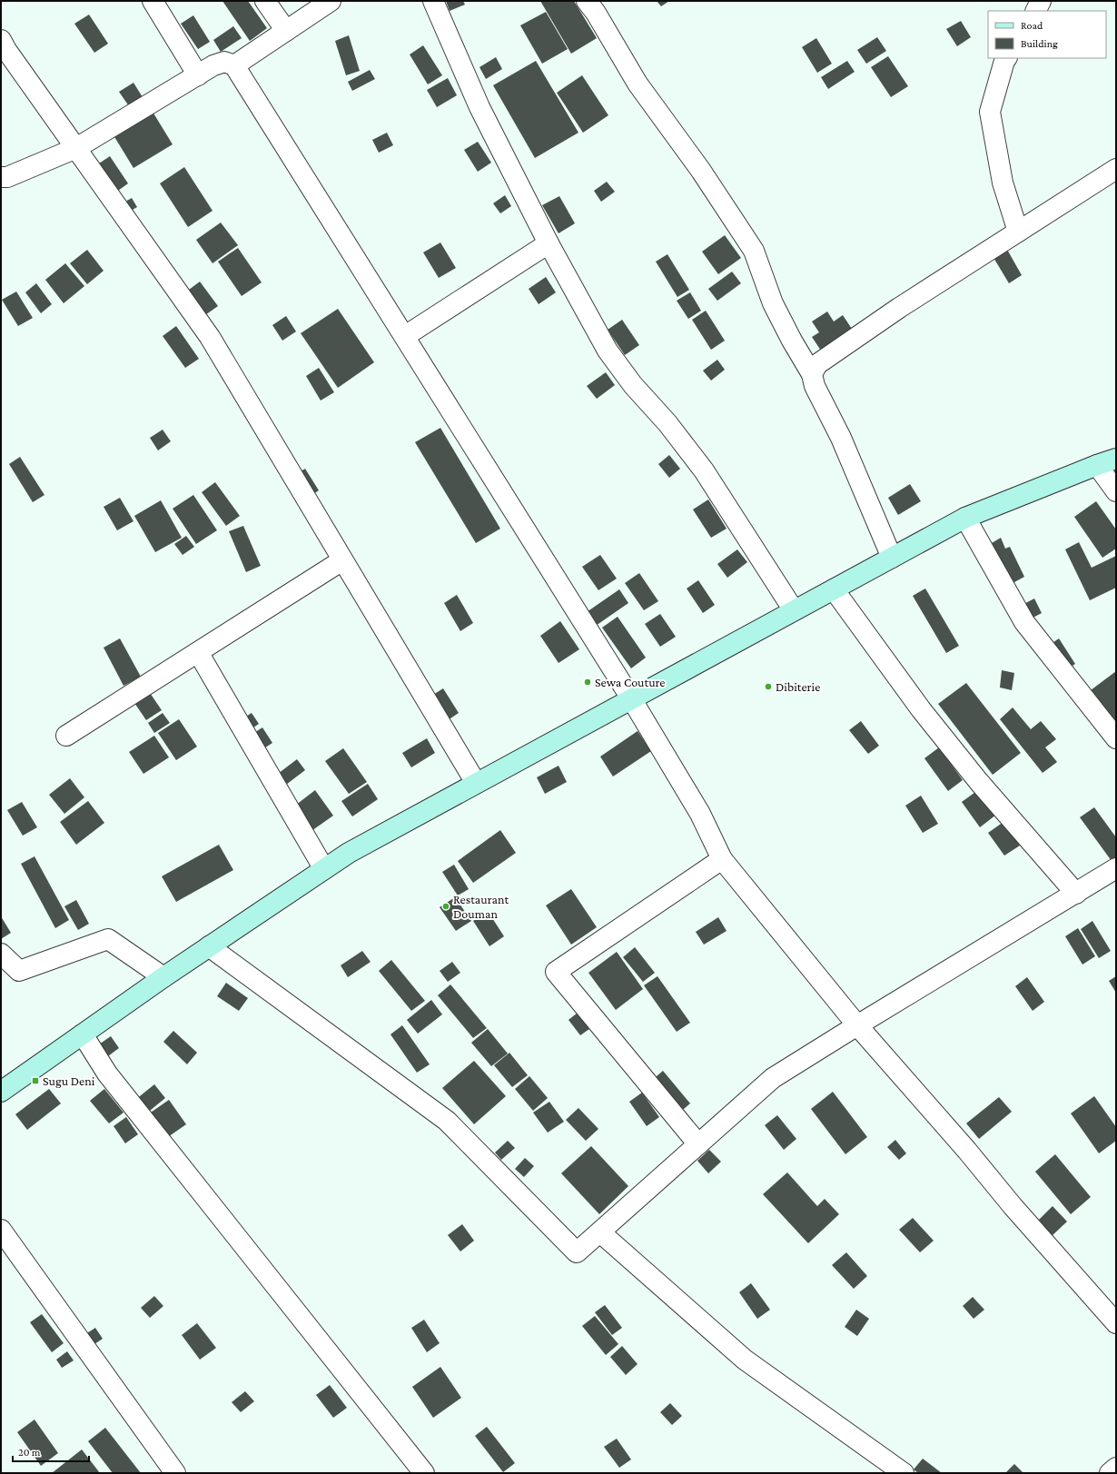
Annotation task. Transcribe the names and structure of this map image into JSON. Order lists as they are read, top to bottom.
{
  "places": {
    "other": ["Sewa Couture", "Dibiterie", "Restaurant Douman"],
    "transit": ["Sugu Deni"]
  },
  "legend": ["Road", "Building"],
  "scale_bar": "20 m"
}
